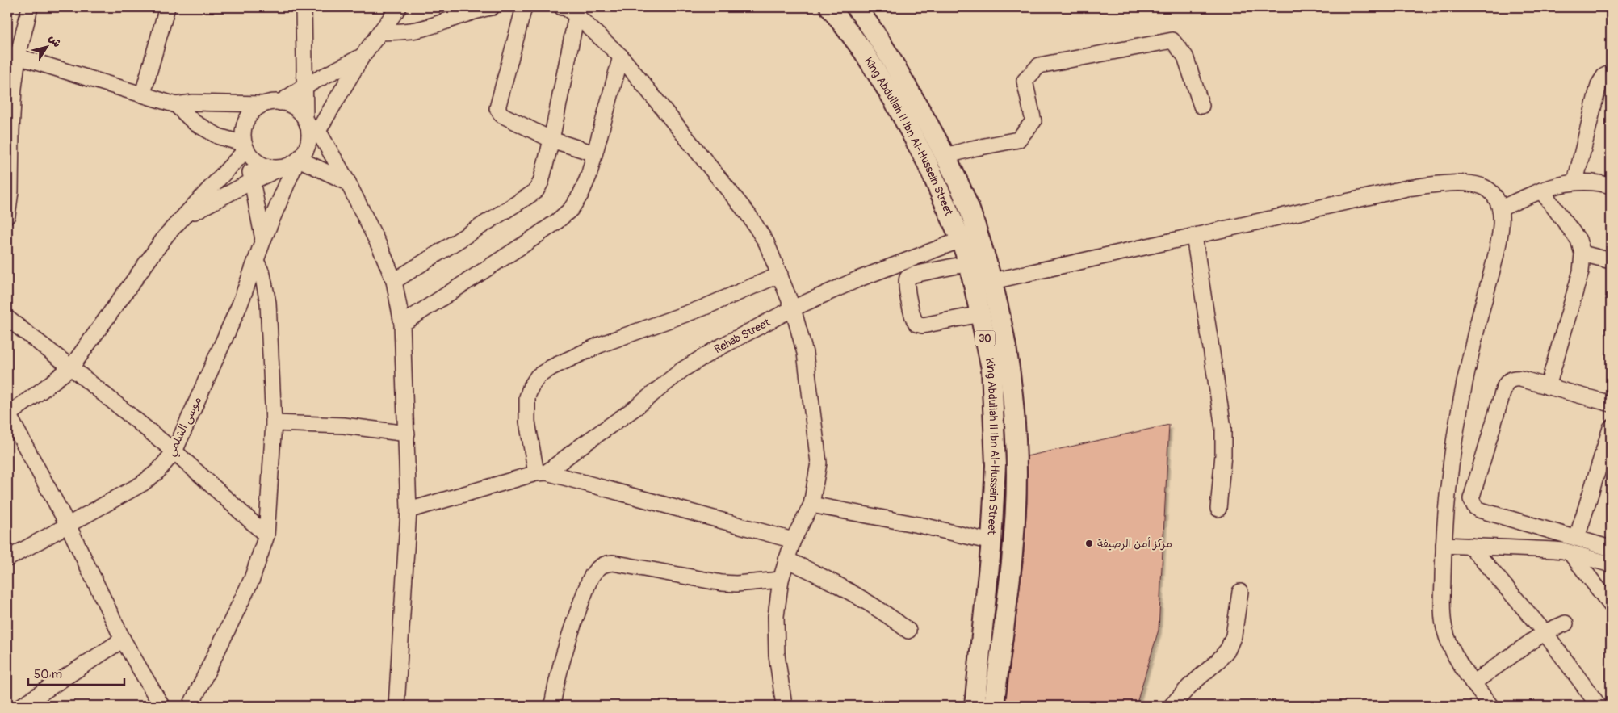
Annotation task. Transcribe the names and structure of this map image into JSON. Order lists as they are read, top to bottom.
{
  "streets": {
    "main road": ["King Abdullah II Ibn Al-Hussein Street", "30"],
    "street": ["Rehab Street", "موسى الشلمي"]
  },
  "crossings": [
    ["King Abdullah II Ibn Al-Hussein Street", "Rehab Street"]
  ],
  "places": ["مركز أمن الرصيفة"],
  "scale_bar": "50 m",
  "north": "top right"
}
